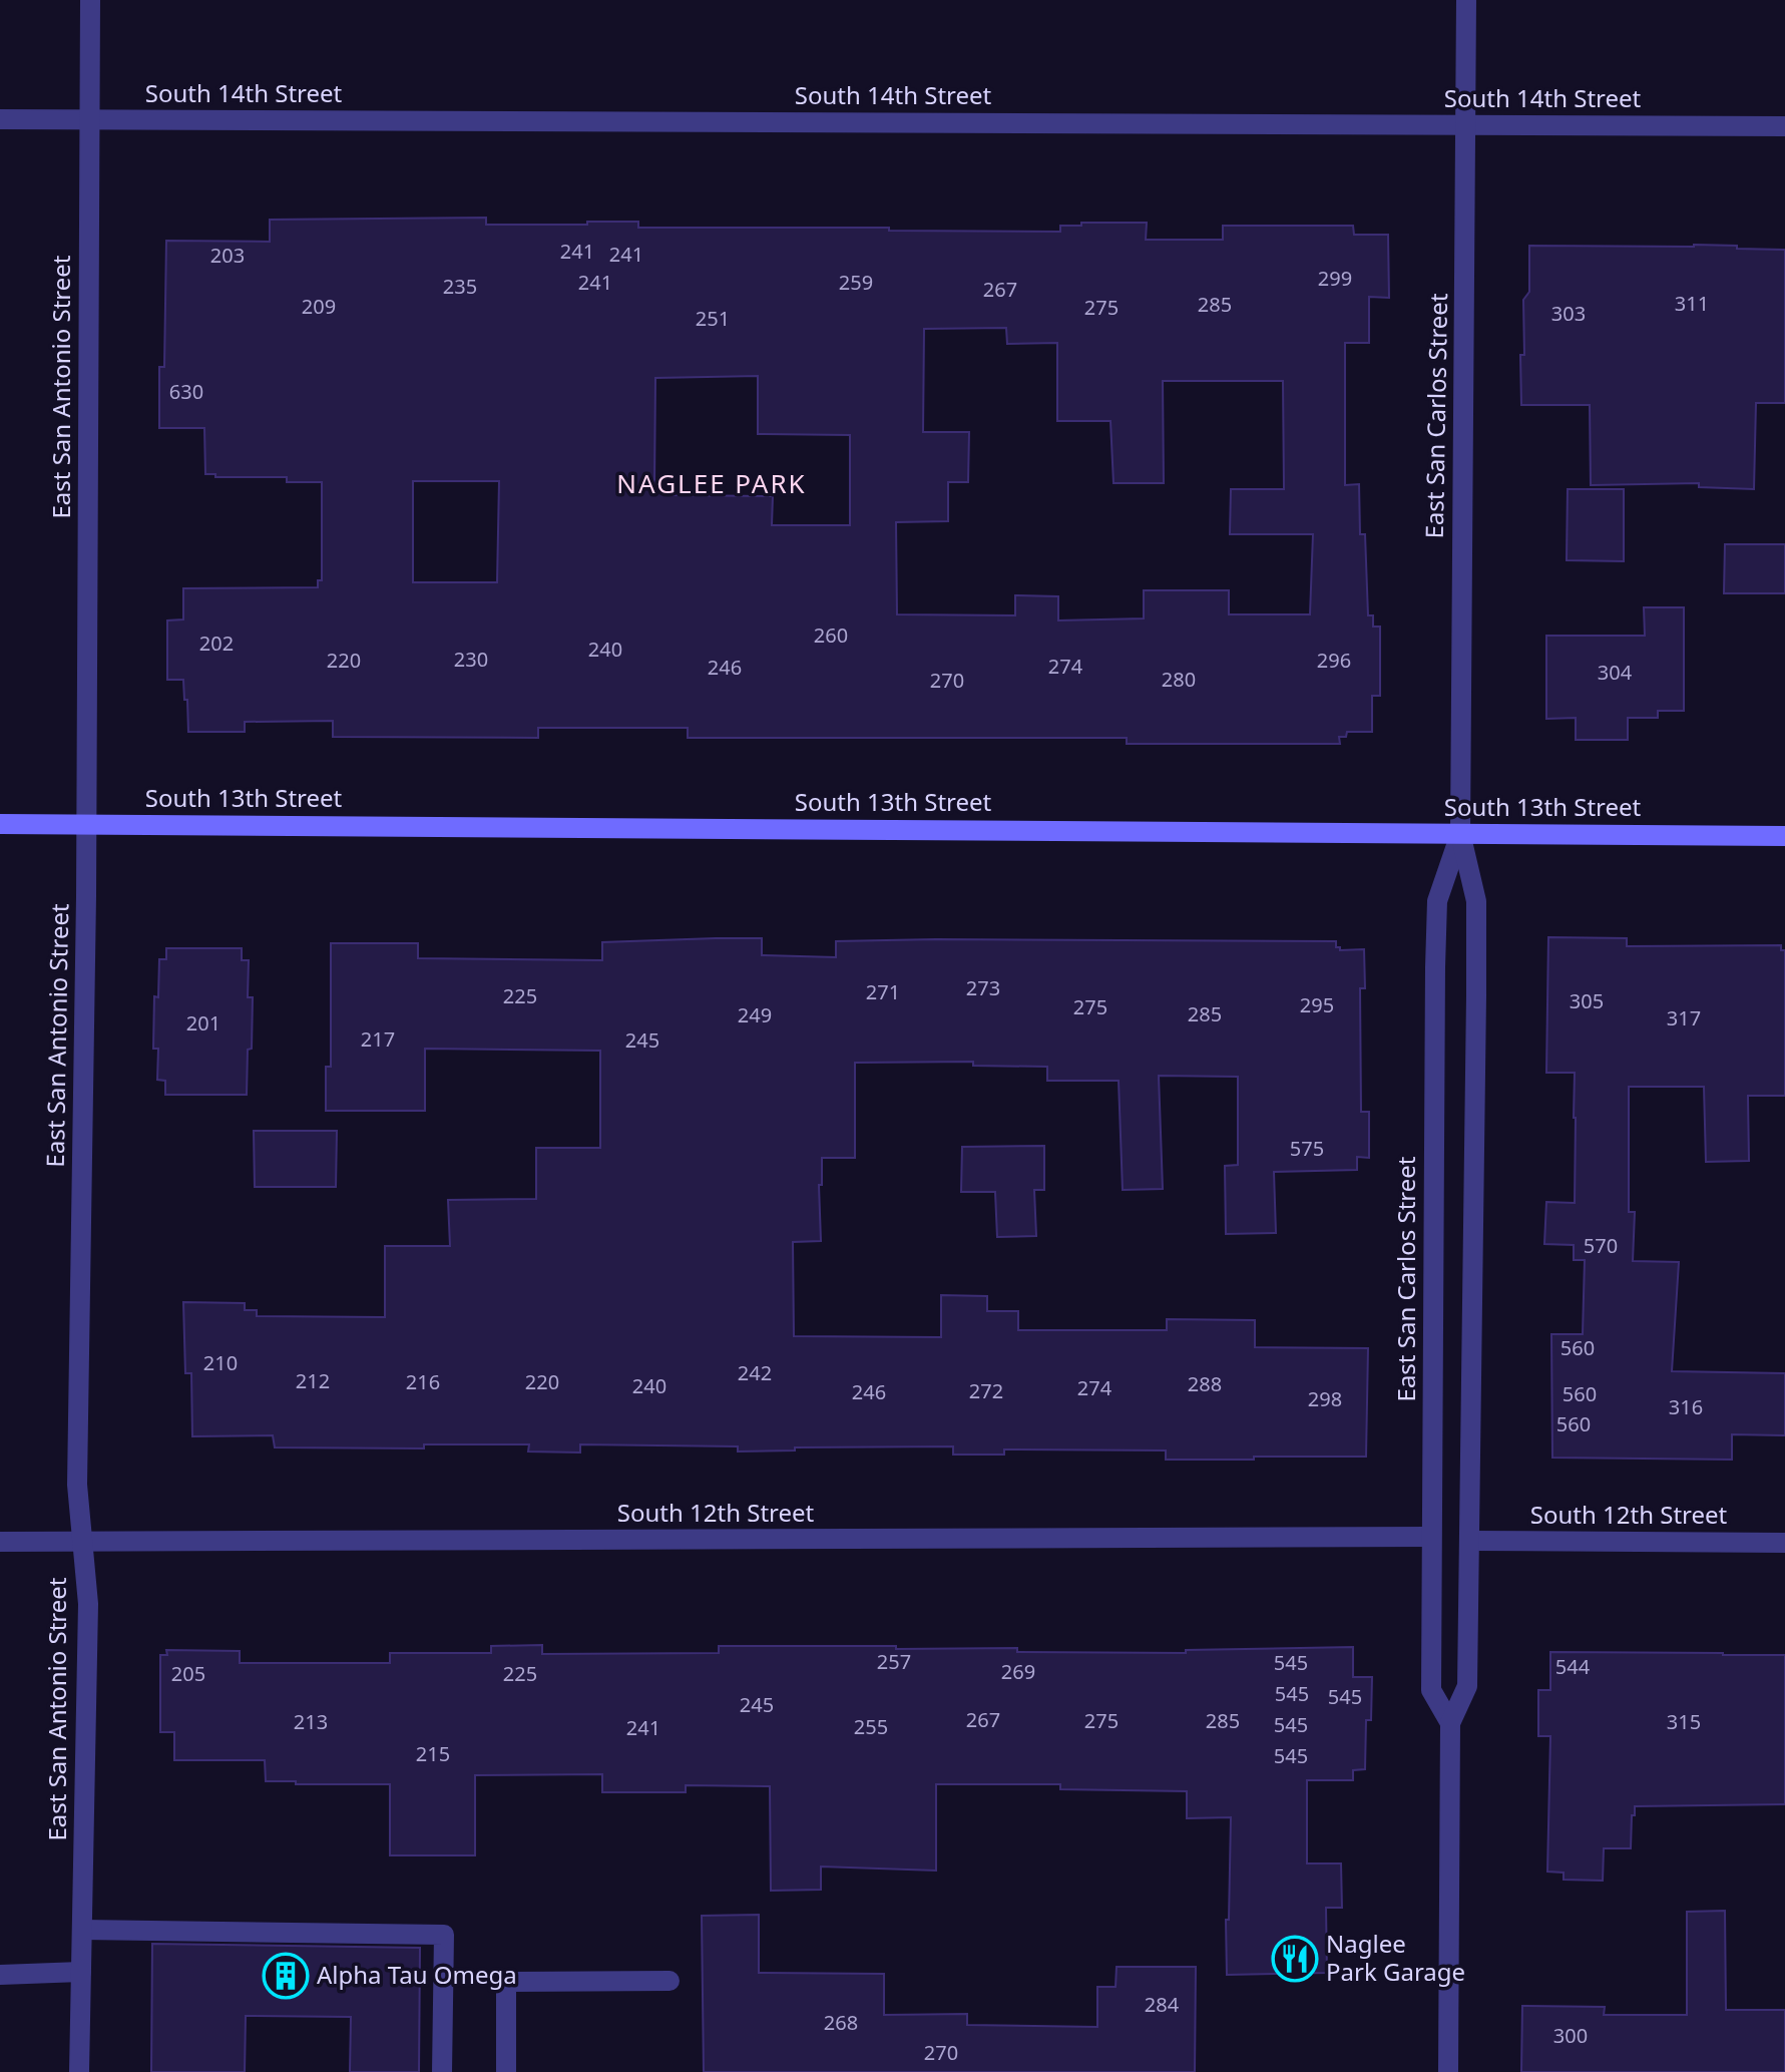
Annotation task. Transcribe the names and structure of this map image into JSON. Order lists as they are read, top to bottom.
{
  "streets": {
    "street": [
      "South 14th Street",
      "East San Antonio Street",
      "East San Carlos Street",
      "South 13th Street",
      "South 12th Street"
    ]
  },
  "crossings": [
    ["South 14th Street", "East San Antonio Street"],
    ["South 14th Street", "East San Carlos Street"],
    ["East San Antonio Street", "South 13th Street"],
    ["East San Antonio Street", "South 12th Street"],
    ["East San Carlos Street", "South 13th Street"],
    ["East San Carlos Street", "South 12th Street"]
  ],
  "districts": ["NAGLEE PARK"],
  "places": {
    "restaurant": ["Naglee Park Garage"],
    "building": ["Alpha Tau Omega"]
  },
  "house_numbers": [
    "241",
    "241",
    "203",
    "299",
    "241",
    "259",
    "235",
    "267",
    "311",
    "285",
    "209",
    "275",
    "303",
    "251",
    "630",
    "260",
    "202",
    "240",
    "230",
    "220",
    "296",
    "274",
    "246",
    "304",
    "280",
    "270",
    "273",
    "271",
    "225",
    "305",
    "295",
    "275",
    "285",
    "249",
    "317",
    "201",
    "217",
    "245",
    "575",
    "570",
    "560",
    "210",
    "242",
    "212",
    "216",
    "220",
    "288",
    "240",
    "274",
    "272",
    "246",
    "560",
    "298",
    "316",
    "560",
    "257",
    "545",
    "544",
    "269",
    "205",
    "225",
    "545",
    "545",
    "245",
    "267",
    "275",
    "285",
    "213",
    "315",
    "545",
    "255",
    "241",
    "215",
    "545",
    "284",
    "268",
    "300",
    "270"
  ]
}
